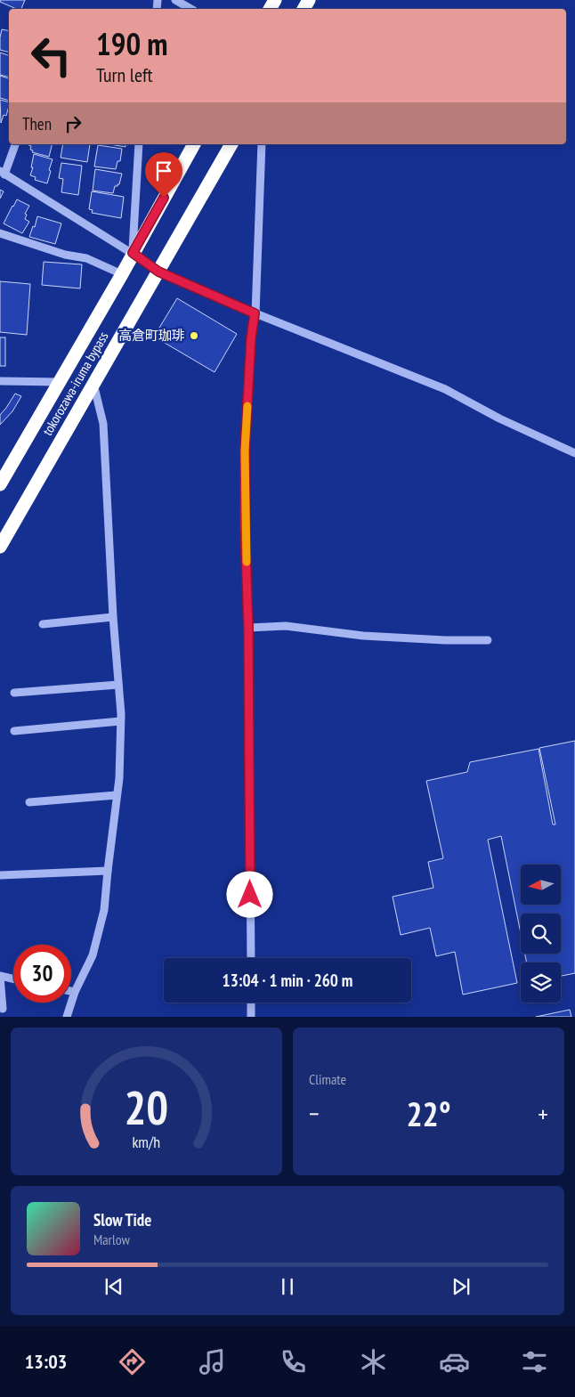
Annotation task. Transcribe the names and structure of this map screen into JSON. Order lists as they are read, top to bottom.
{
  "streets": {
    "highway": ["tokorozawa-iruma bypass"]
  },
  "places": ["高倉町珈琲"],
  "north": "left",
  "page": {
    "turn": ["190 m", "Turn left"],
    "then": "Then",
    "limit": "30",
    "trip": "13:04 · 1 min · 260 m",
    "tile": "Climate",
    "heat": ["−", "22°", "+"],
    "song": ["Slow Tide", "Marlow"],
    "tabs": "13:03",
    "gauge": ["20", "km/h"]
  }
}
